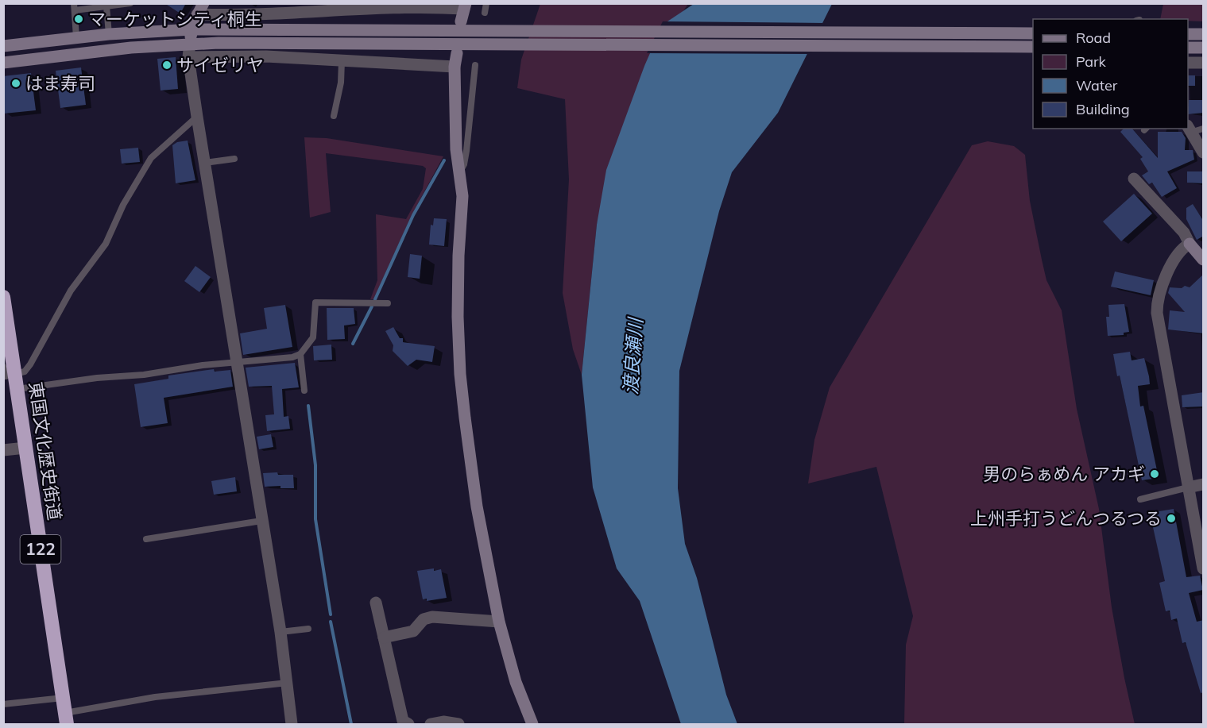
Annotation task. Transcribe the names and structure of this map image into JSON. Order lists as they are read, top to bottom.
{
  "streets": {
    "highway": ["東国文化歴史街道", "122"]
  },
  "water": ["渡良瀬川"],
  "places": [
    "マーケットシティ桐生",
    "サイゼリヤ",
    "はま寿司",
    "男のらぁめん アカギ",
    "上州手打うどんつるつる"
  ],
  "legend": [
    "Road",
    "Park",
    "Water",
    "Building"
  ]
}
